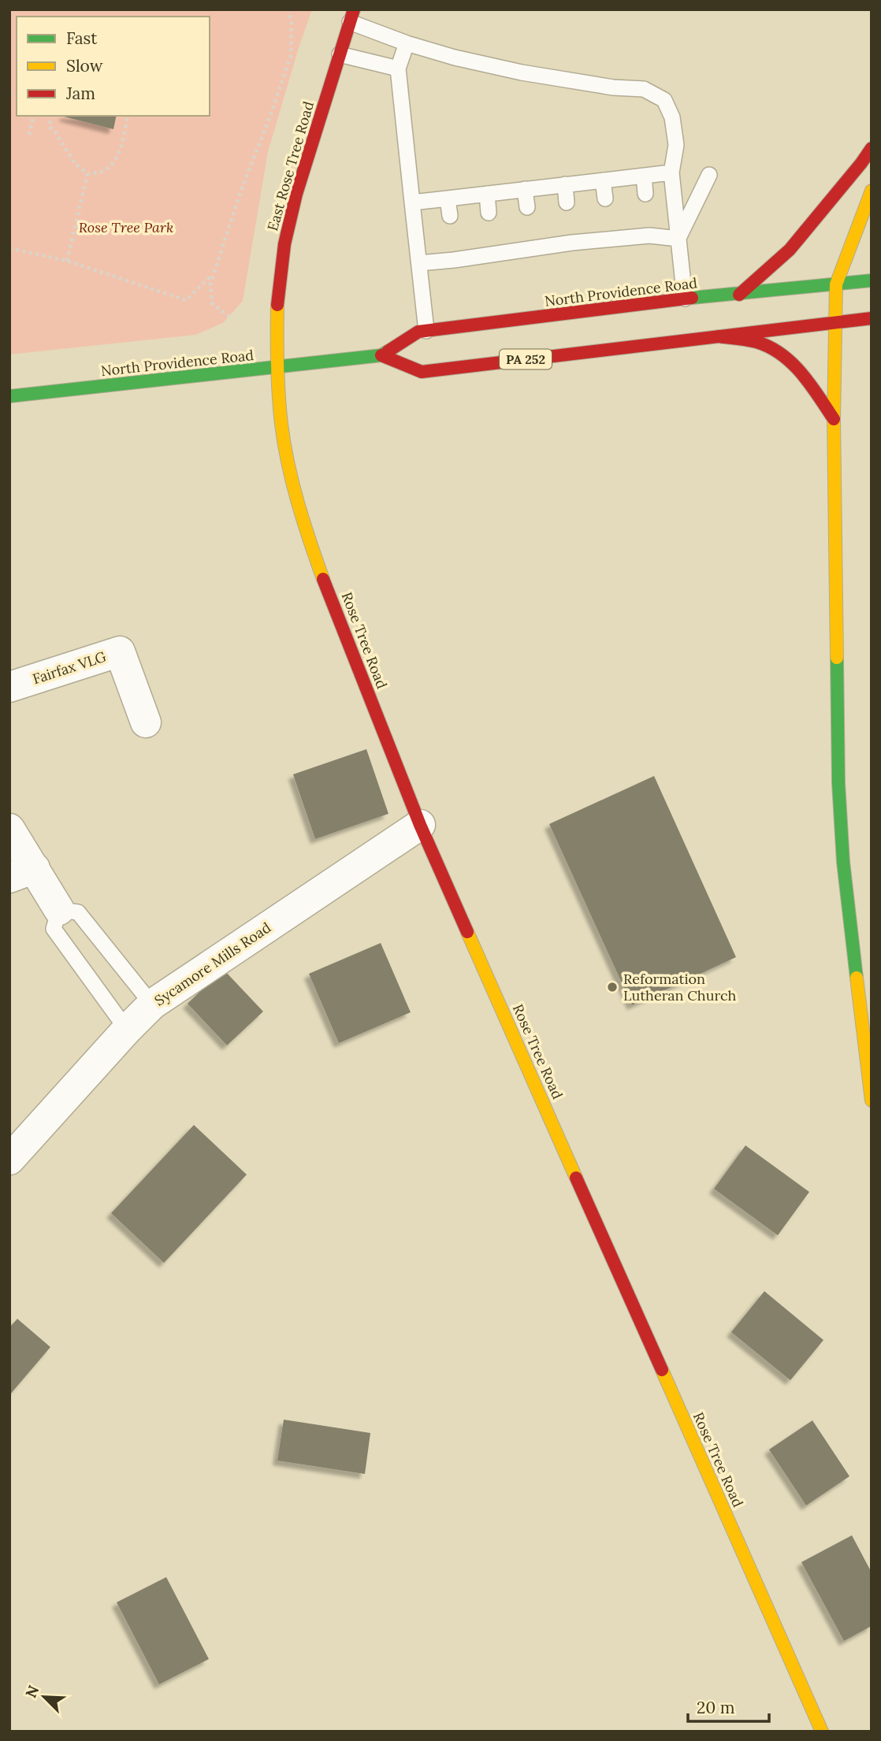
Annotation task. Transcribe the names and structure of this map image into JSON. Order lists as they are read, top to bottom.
{
  "streets": {
    "main road": [
      "East Rose Tree Road",
      "North Providence Road",
      "PA 252",
      "Rose Tree Road"
    ],
    "street": ["Fairfax VLG", "Sycamore Mills Road"]
  },
  "crossings": [
    ["East Rose Tree Road", "North Providence Road"],
    ["East Rose Tree Road", "Rose Tree Road"],
    ["North Providence Road", "Rose Tree Road"],
    ["Rose Tree Road", "Sycamore Mills Road"]
  ],
  "parks": ["Rose Tree Park"],
  "places": ["Reformation Lutheran Church"],
  "legend": ["Fast", "Slow", "Jam"],
  "scale_bar": "20 m",
  "north": "top left"
}
